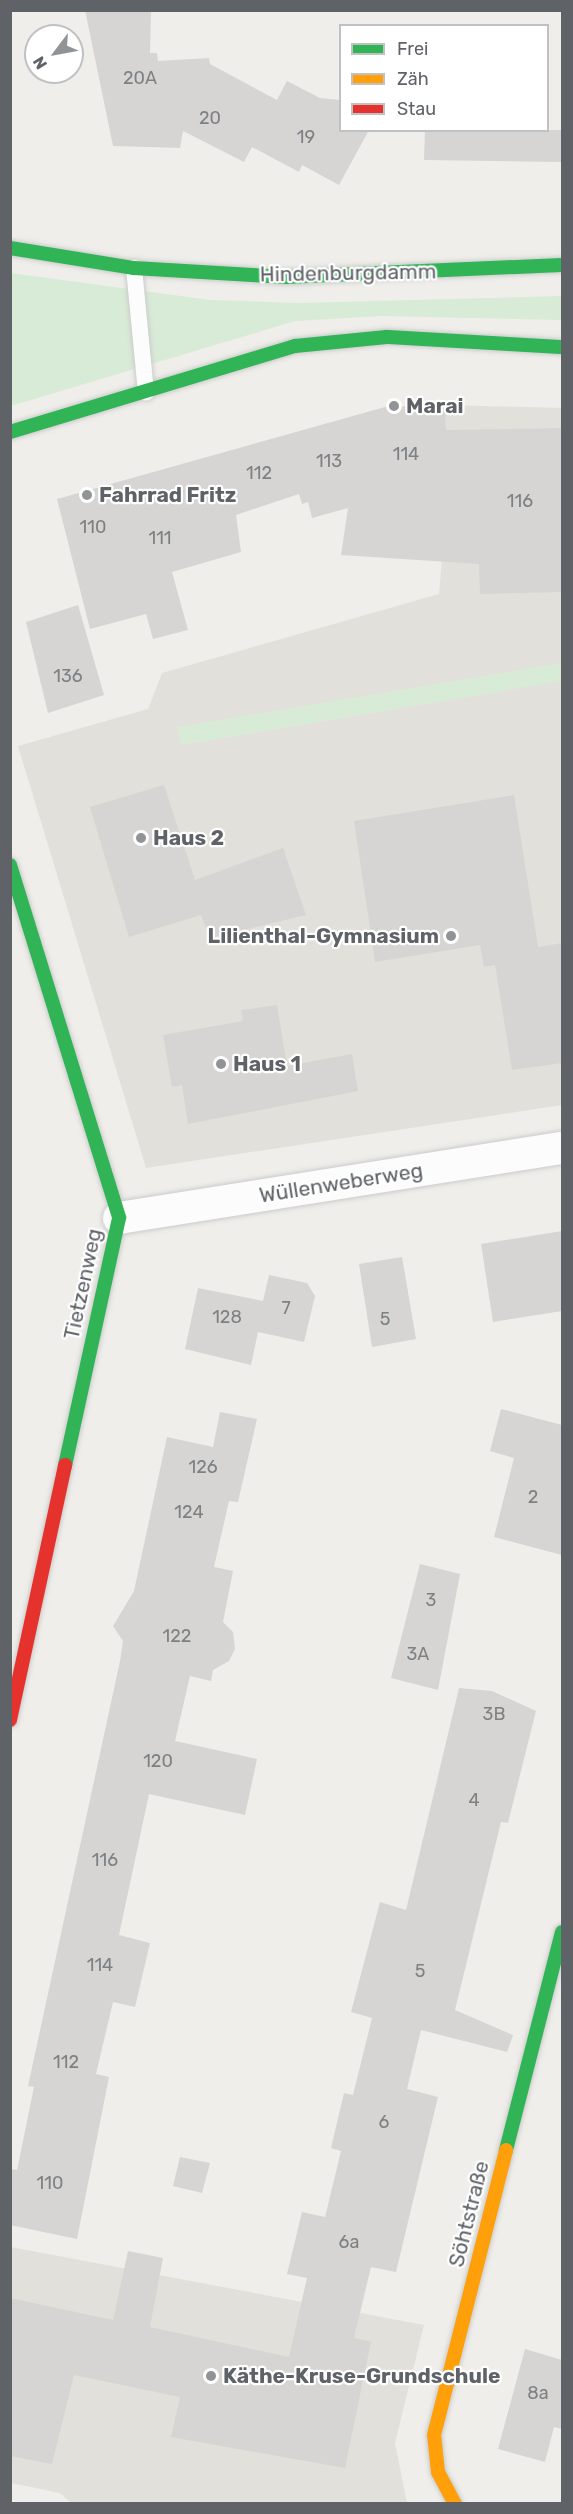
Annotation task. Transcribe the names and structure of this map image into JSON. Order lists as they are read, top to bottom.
{
  "streets": {
    "street": [
      "Hindenburgdamm",
      "Wüllenweberweg",
      "Tietzenweg",
      "Söhtstraße"
    ]
  },
  "crossings": [
    ["Wüllenweberweg", "Tietzenweg"]
  ],
  "places": [
    "Marai",
    "Fahrrad Fritz",
    "Haus 2",
    "Lilienthal-Gymnasium",
    "Haus 1",
    "Käthe-Kruse-Grundschule"
  ],
  "house_numbers": [
    "20A",
    "20",
    "19",
    "114",
    "113",
    "112",
    "116",
    "110",
    "111",
    "136",
    "7",
    "128",
    "5",
    "126",
    "2",
    "124",
    "3",
    "122",
    "3A",
    "3B",
    "120",
    "4",
    "116",
    "114",
    "5",
    "112",
    "6",
    "110",
    "6a",
    "8a"
  ],
  "legend": ["Frei", "Zäh", "Stau"],
  "north": "bottom left"
}
